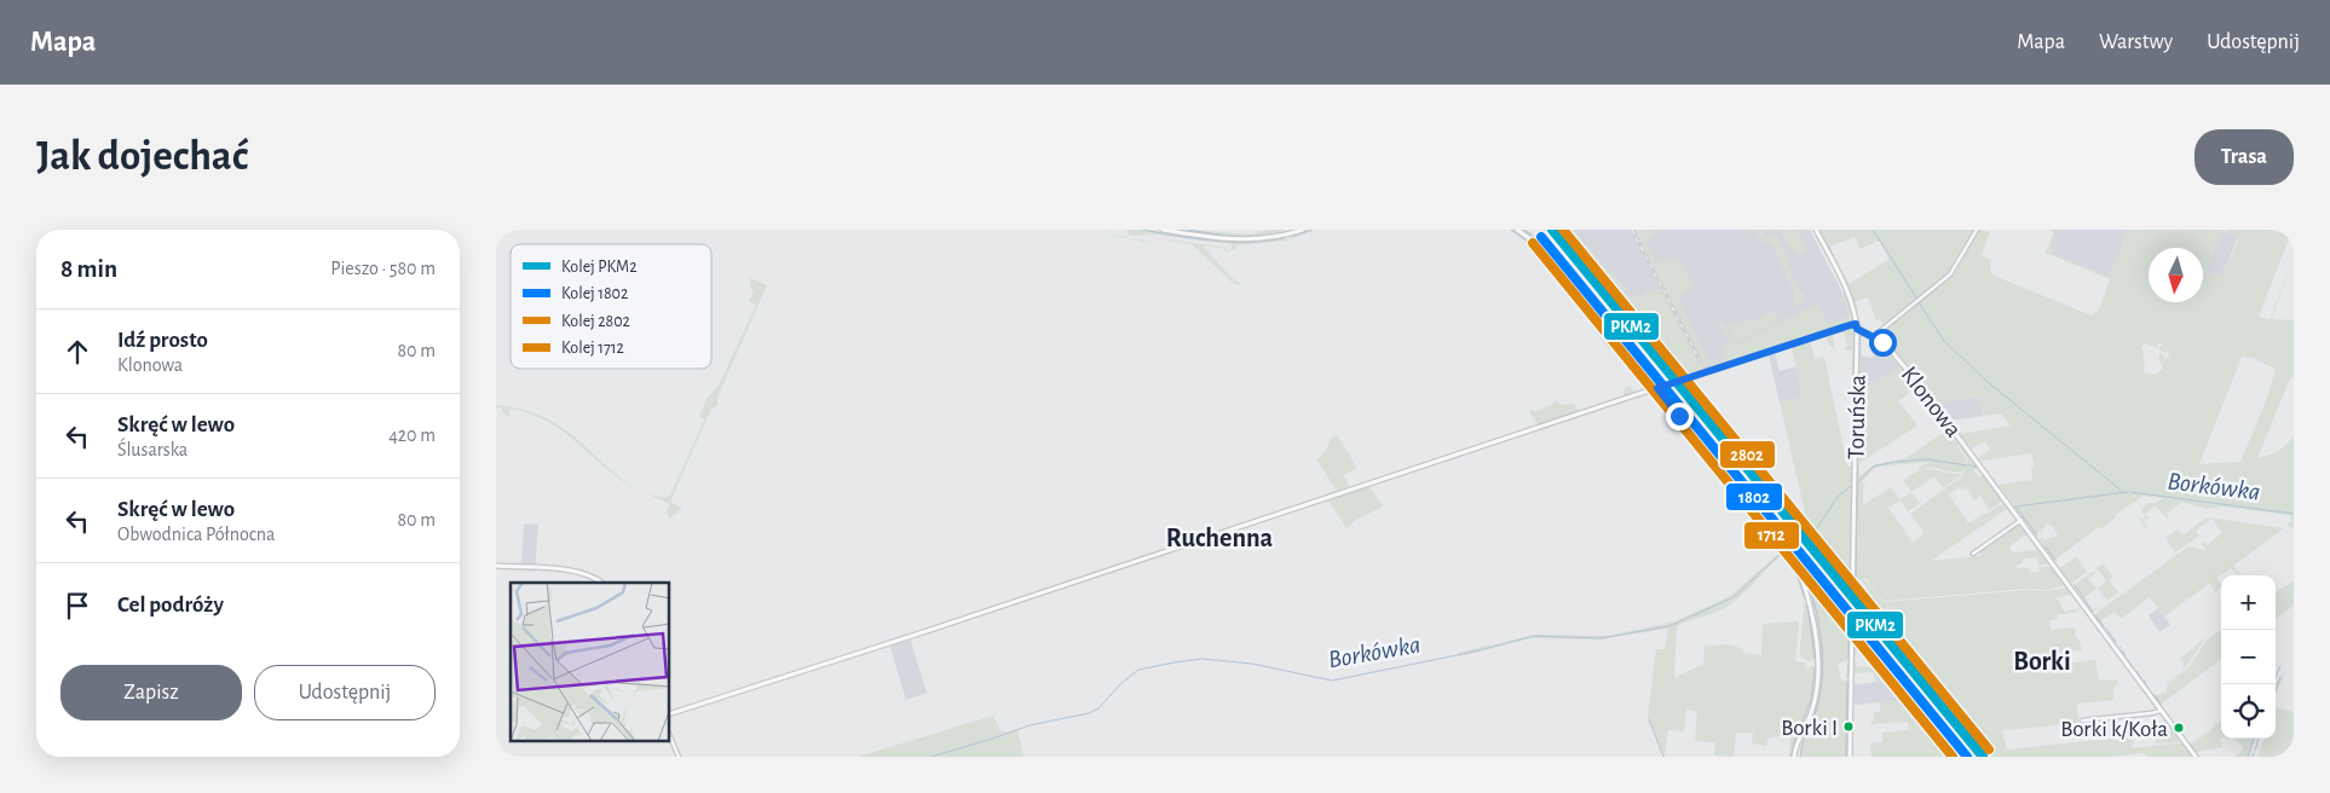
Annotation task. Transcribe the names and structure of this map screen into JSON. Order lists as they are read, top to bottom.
{
  "streets": {
    "street": ["Klonowa", "Toruńska"]
  },
  "crossings": [
    ["Klonowa", "Toruńska"]
  ],
  "districts": ["Ruchenna", "Borki"],
  "water": ["Borkówka"],
  "places": ["Borki I", "Borki k/Koła"],
  "lines": [
    "rail line PKM2",
    "rail line 2802",
    "rail line 1802",
    "rail line 1712"
  ],
  "legend": [
    "Kolej PKM2",
    "Kolej 1802",
    "Kolej 2802",
    "Kolej 1712"
  ],
  "north": "bottom",
  "page": {
    "header": "Mapa",
    "nav": ["Mapa", "Warstwy", "Udostępnij"],
    "buttons": [
      "Trasa",
      ["Zapisz", "Udostępnij"]
    ],
    "title": "Jak dojechać",
    "heading": ["8 min", "Pieszo · 580 m"],
    "list": [
      ["Idź prosto", "Klonowa", "80 m"],
      ["Skręć w lewo", "Ślusarska", "420 m"],
      ["Skręć w lewo", "Obwodnica Północna", "80 m"],
      "Cel podróży"
    ],
    "map_buttons": ["+", "−"]
  }
}
